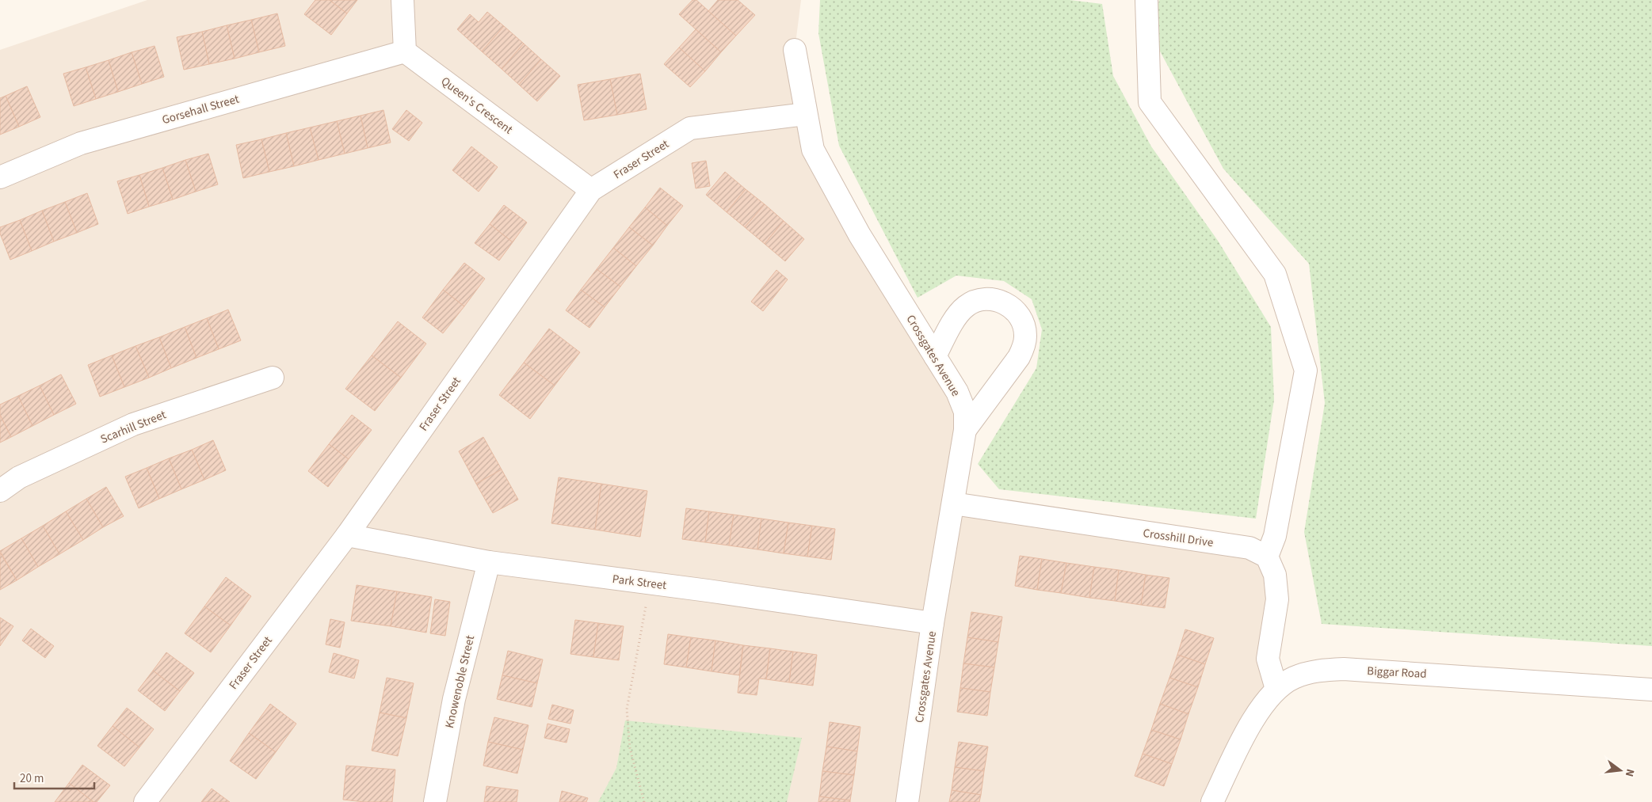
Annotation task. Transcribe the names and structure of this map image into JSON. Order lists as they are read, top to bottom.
{
  "streets": {
    "street": [
      "Queen's Crescent",
      "Gorsehall Street",
      "Fraser Street",
      "Crossgates Avenue",
      "Scarhill Street",
      "Crosshill Drive",
      "Park Street",
      "Biggar Road",
      "Knowenoble Street"
    ]
  },
  "crossings": [
    ["Queen's Crescent", "Gorsehall Street"],
    ["Queen's Crescent", "Fraser Street"],
    ["Fraser Street", "Crossgates Avenue"],
    ["Fraser Street", "Park Street"],
    ["Crossgates Avenue", "Crosshill Drive"],
    ["Crossgates Avenue", "Park Street"],
    ["Park Street", "Knowenoble Street"]
  ],
  "scale_bar": "20 m",
  "north": "right"
}
